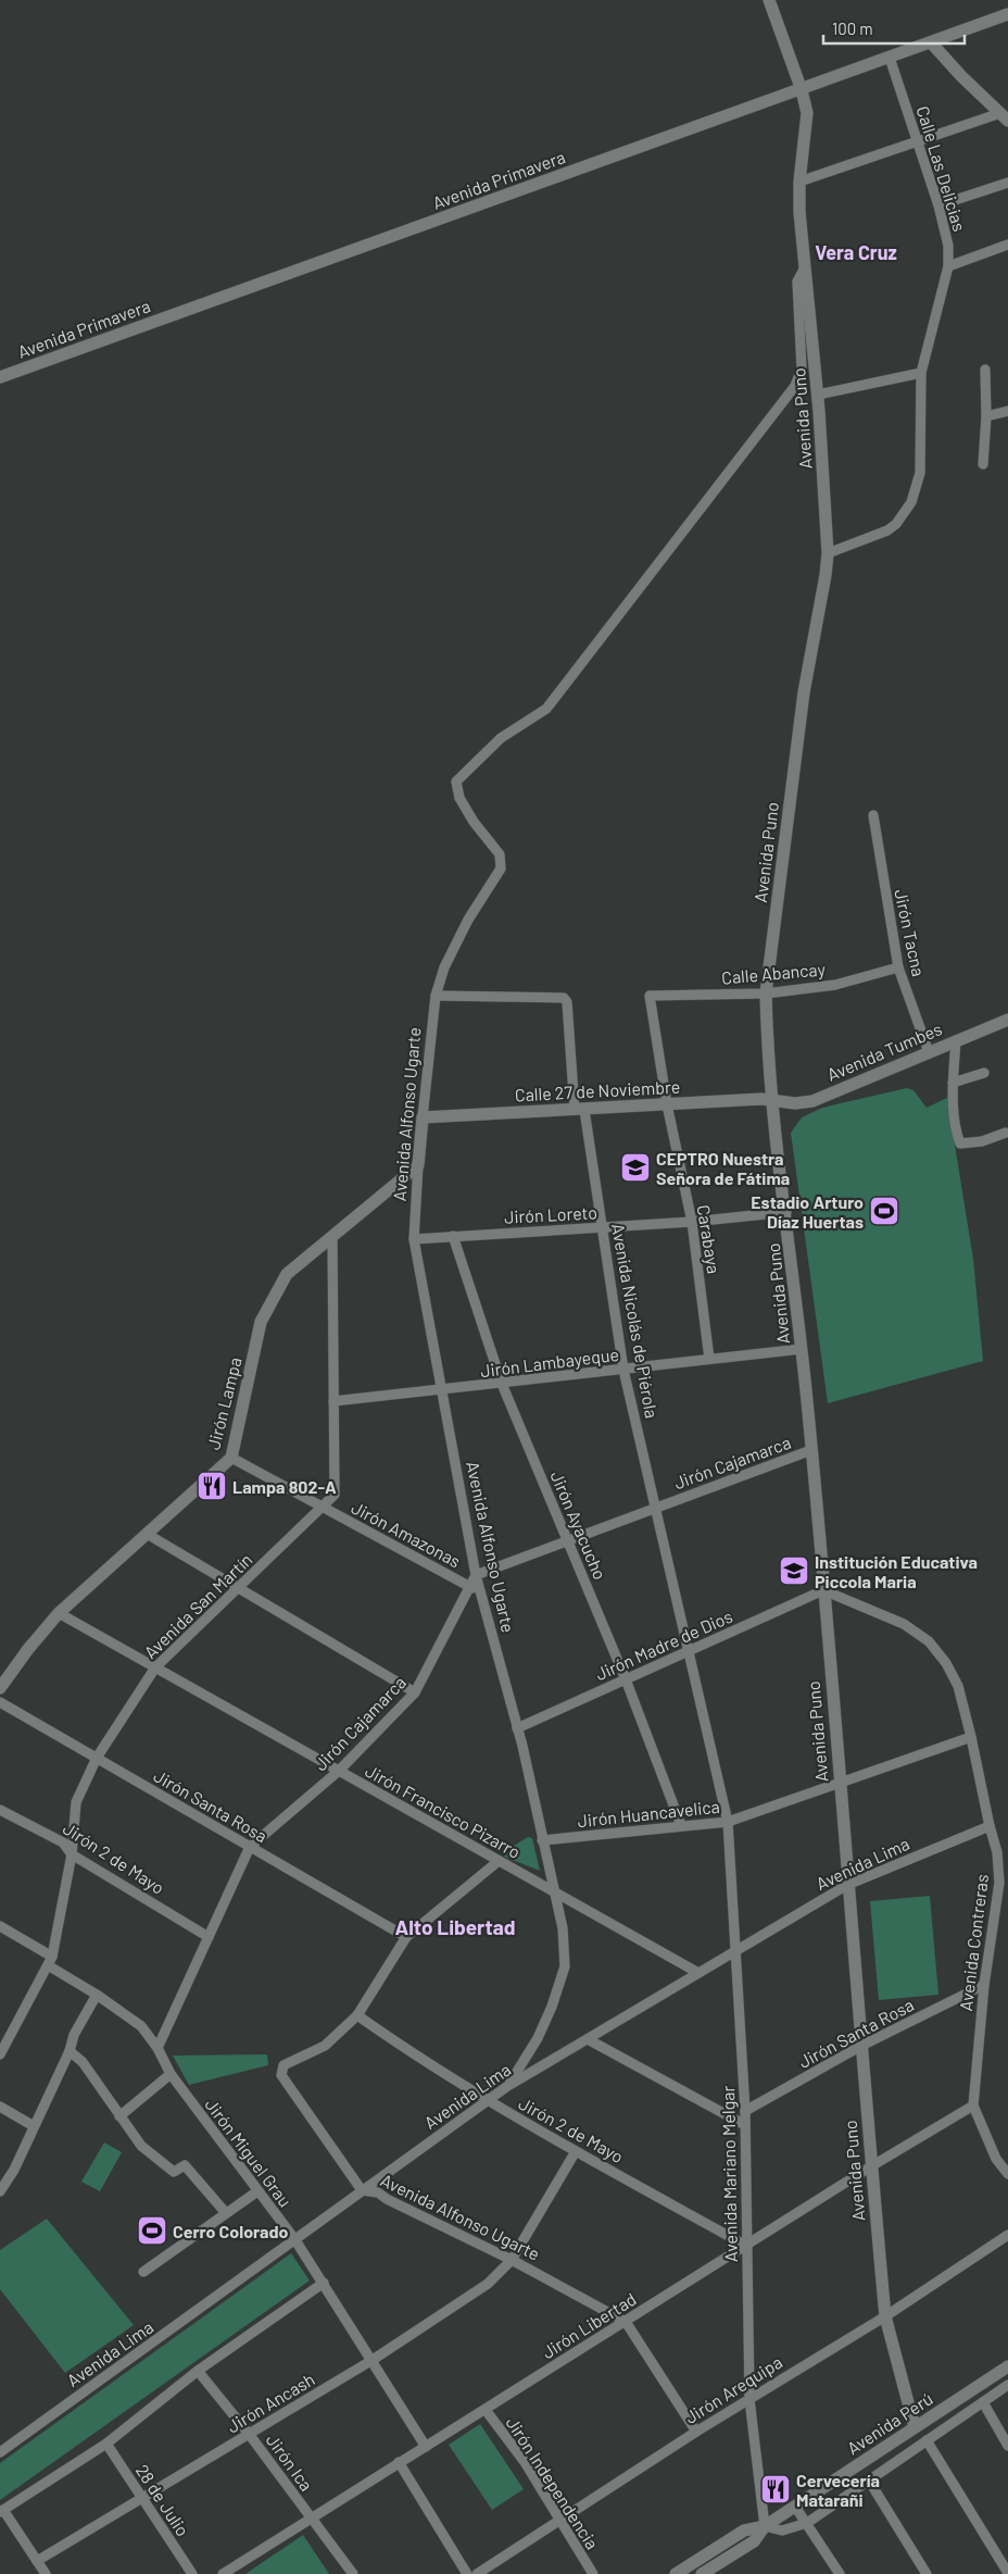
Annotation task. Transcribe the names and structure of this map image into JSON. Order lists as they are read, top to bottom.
{
  "streets": {
    "street": [
      "Calle Las Delicias",
      "Avenida Primavera",
      "Avenida Puno",
      "Jirón Tacna",
      "Calle Abancay",
      "Avenida Tumbes",
      "Calle 27 de Noviembre",
      "Avenida Alfonso Ugarte",
      "Jirón Loreto",
      "Carabaya",
      "Avenida Nicolás de Piérola",
      "Jirón Lambayeque",
      "Jirón Lampa",
      "Jirón Cajamarca",
      "Jirón Ayacucho",
      "Jirón Amazonas",
      "Avenida San Martín",
      "Jirón Madre de Dios",
      "Jirón Santa Rosa",
      "Jirón Francisco Pizarro",
      "Jirón Huancavelica",
      "Jirón 2 de Mayo",
      "Avenida Lima",
      "Avenida Contreras",
      "Jirón Miguel Grau",
      "Avenida Mariano Melgar",
      "Jirón Libertad",
      "Jirón Arequipa",
      "Jirón Ancash",
      "Avenida Perú",
      "Jirón Ica",
      "Jirón Independencia",
      "28 de Julio"
    ]
  },
  "crossings": [
    ["Calle Las Delicias", "Avenida Primavera"],
    ["Calle Las Delicias", "Avenida Puno"],
    ["Avenida Primavera", "Avenida Puno"],
    ["Avenida Puno", "Calle Abancay"],
    ["Avenida Puno", "Avenida Tumbes"],
    ["Avenida Puno", "Calle 27 de Noviembre"],
    ["Avenida Puno", "Avenida Alfonso Ugarte"],
    ["Avenida Puno", "Jirón Loreto"],
    ["Avenida Puno", "Jirón Lambayeque"],
    ["Avenida Puno", "Jirón Cajamarca"],
    ["Avenida Puno", "Jirón Madre de Dios"],
    ["Avenida Puno", "Jirón Santa Rosa"],
    ["Avenida Puno", "Jirón Huancavelica"],
    ["Avenida Puno", "Avenida Lima"],
    ["Avenida Puno", "Avenida Contreras"],
    ["Avenida Puno", "Jirón Libertad"],
    ["Avenida Puno", "Jirón Arequipa"],
    ["Avenida Puno", "Avenida Perú"],
    ["Jirón Tacna", "Calle Abancay"],
    ["Jirón Tacna", "Avenida Tumbes"],
    ["Calle Abancay", "Carabaya"],
    ["Avenida Tumbes", "Calle 27 de Noviembre"],
    ["Calle 27 de Noviembre", "Avenida Alfonso Ugarte"],
    ["Calle 27 de Noviembre", "Carabaya"],
    ["Calle 27 de Noviembre", "Avenida Nicolás de Piérola"],
    ["Avenida Alfonso Ugarte", "Jirón Loreto"],
    ["Avenida Alfonso Ugarte", "Avenida Nicolás de Piérola"],
    ["Avenida Alfonso Ugarte", "Jirón Lambayeque"],
    ["Avenida Alfonso Ugarte", "Jirón Lampa"],
    ["Avenida Alfonso Ugarte", "Jirón Cajamarca"],
    ["Avenida Alfonso Ugarte", "Jirón Amazonas"],
    ["Avenida Alfonso Ugarte", "Jirón Madre de Dios"],
    ["Avenida Alfonso Ugarte", "Jirón Santa Rosa"],
    ["Avenida Alfonso Ugarte", "Jirón Francisco Pizarro"],
    ["Avenida Alfonso Ugarte", "Jirón Huancavelica"],
    ["Avenida Alfonso Ugarte", "Jirón 2 de Mayo"],
    ["Avenida Alfonso Ugarte", "Avenida Lima"],
    ["Avenida Alfonso Ugarte", "Jirón Libertad"],
    ["Avenida Alfonso Ugarte", "Jirón Arequipa"],
    ["Avenida Alfonso Ugarte", "Jirón Ancash"],
    ["Jirón Loreto", "Carabaya"],
    ["Jirón Loreto", "Avenida Nicolás de Piérola"],
    ["Jirón Loreto", "Jirón Ayacucho"],
    ["Carabaya", "Jirón Lambayeque"],
    ["Avenida Nicolás de Piérola", "Jirón Lambayeque"],
    ["Avenida Nicolás de Piérola", "Jirón Cajamarca"],
    ["Avenida Nicolás de Piérola", "Jirón Madre de Dios"],
    ["Avenida Nicolás de Piérola", "Jirón Huancavelica"],
    ["Avenida Nicolás de Piérola", "Avenida Mariano Melgar"],
    ["Jirón Lambayeque", "Jirón Ayacucho"],
    ["Jirón Lambayeque", "Avenida San Martín"],
    ["Jirón Lampa", "Jirón Amazonas"],
    ["Jirón Lampa", "Avenida San Martín"],
    ["Jirón Lampa", "Jirón Francisco Pizarro"],
    ["Jirón Cajamarca", "Jirón Ayacucho"],
    ["Jirón Cajamarca", "Jirón Amazonas"],
    ["Jirón Cajamarca", "Jirón Santa Rosa"],
    ["Jirón Cajamarca", "Jirón Francisco Pizarro"],
    ["Jirón Cajamarca", "Jirón 2 de Mayo"],
    ["Jirón Cajamarca", "Jirón Miguel Grau"],
    ["Jirón Ayacucho", "Jirón Madre de Dios"],
    ["Jirón Ayacucho", "Jirón Huancavelica"],
    ["Jirón Amazonas", "Avenida San Martín"],
    ["Avenida San Martín", "Jirón Santa Rosa"],
    ["Avenida San Martín", "Jirón Francisco Pizarro"],
    ["Avenida San Martín", "Jirón 2 de Mayo"],
    ["Avenida San Martín", "Jirón Miguel Grau"],
    ["Jirón Madre de Dios", "Avenida Contreras"],
    ["Jirón Santa Rosa", "Avenida Contreras"],
    ["Jirón Santa Rosa", "Avenida Mariano Melgar"],
    ["Jirón Francisco Pizarro", "Avenida Lima"],
    ["Jirón Huancavelica", "Avenida Contreras"],
    ["Jirón Huancavelica", "Avenida Mariano Melgar"],
    ["Jirón 2 de Mayo", "Avenida Lima"],
    ["Jirón 2 de Mayo", "Avenida Mariano Melgar"],
    ["Jirón 2 de Mayo", "Jirón Libertad"],
    ["Jirón 2 de Mayo", "Jirón Ancash"],
    ["Avenida Lima", "Avenida Contreras"],
    ["Avenida Lima", "Jirón Miguel Grau"],
    ["Avenida Lima", "Avenida Mariano Melgar"],
    ["Avenida Contreras", "Jirón Libertad"],
    ["Jirón Miguel Grau", "Jirón Libertad"],
    ["Jirón Miguel Grau", "Jirón Ancash"],
    ["Avenida Mariano Melgar", "Jirón Libertad"],
    ["Avenida Mariano Melgar", "Jirón Arequipa"],
    ["Avenida Mariano Melgar", "Avenida Perú"],
    ["Jirón Libertad", "Jirón Ica"],
    ["Jirón Libertad", "Jirón Independencia"],
    ["Jirón Arequipa", "Jirón Independencia"],
    ["Jirón Ancash", "Jirón Ica"],
    ["Jirón Ancash", "28 de Julio"]
  ],
  "districts": ["Vera Cruz", "Alto Libertad"],
  "places": {
    "school or university": ["CEPTRO Nuestra Señora de Fátima", "Institución Educativa Piccola Maria"],
    "sports": ["Estadio Arturo Díaz Huertas", "Cerro Colorado"],
    "restaurant": ["Lampa 802-A", "Cervecería Matarañi"]
  },
  "scale_bar": "100 m"
}
